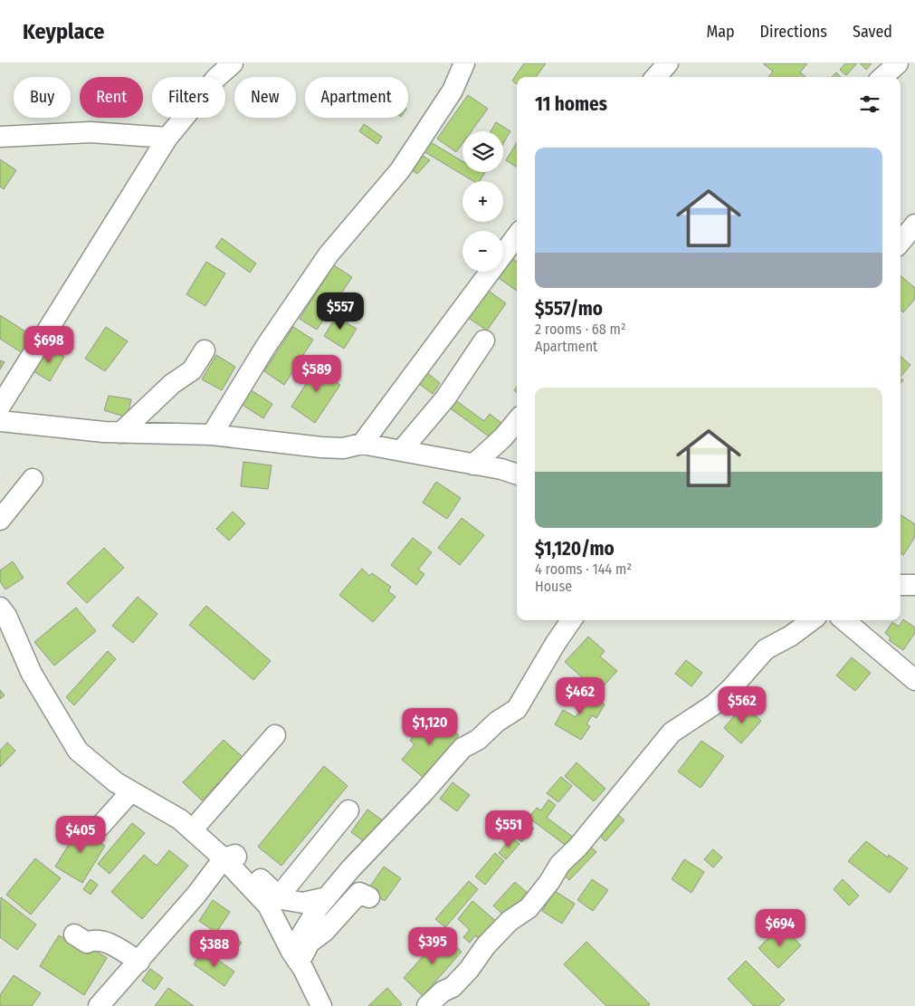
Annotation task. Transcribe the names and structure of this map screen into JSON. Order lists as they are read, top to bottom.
{
  "page": {
    "header": "Keyplace",
    "nav": ["Map", "Directions", "Saved"],
    "chip": [
      "Buy",
      "Rent",
      "Filters",
      "New",
      "Apartment"
    ],
    "heading": "11 homes",
    "map_buttons": ["+", "−"],
    "list": [
      {
        "name": "$557/mo",
        "note": "2 rooms · 68 m² · Apartment"
      },
      {
        "name": "$1,120/mo",
        "note": "4 rooms · 144 m² · House"
      }
    ],
    "price": [
      "$557",
      "$698",
      "$589",
      "$462",
      "$562",
      "$1,120",
      "$551",
      "$405",
      "$694",
      "$395",
      "$388"
    ]
  }
}
